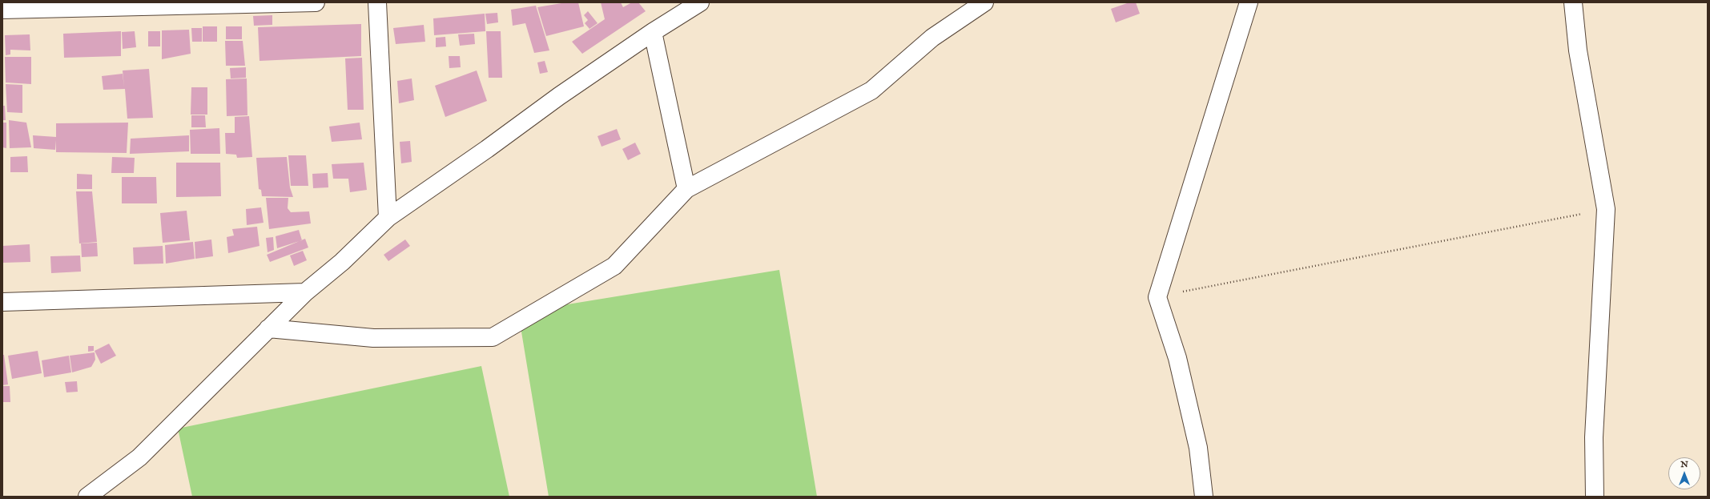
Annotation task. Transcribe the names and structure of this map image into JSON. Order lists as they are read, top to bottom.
{
  "north": "top"
}
